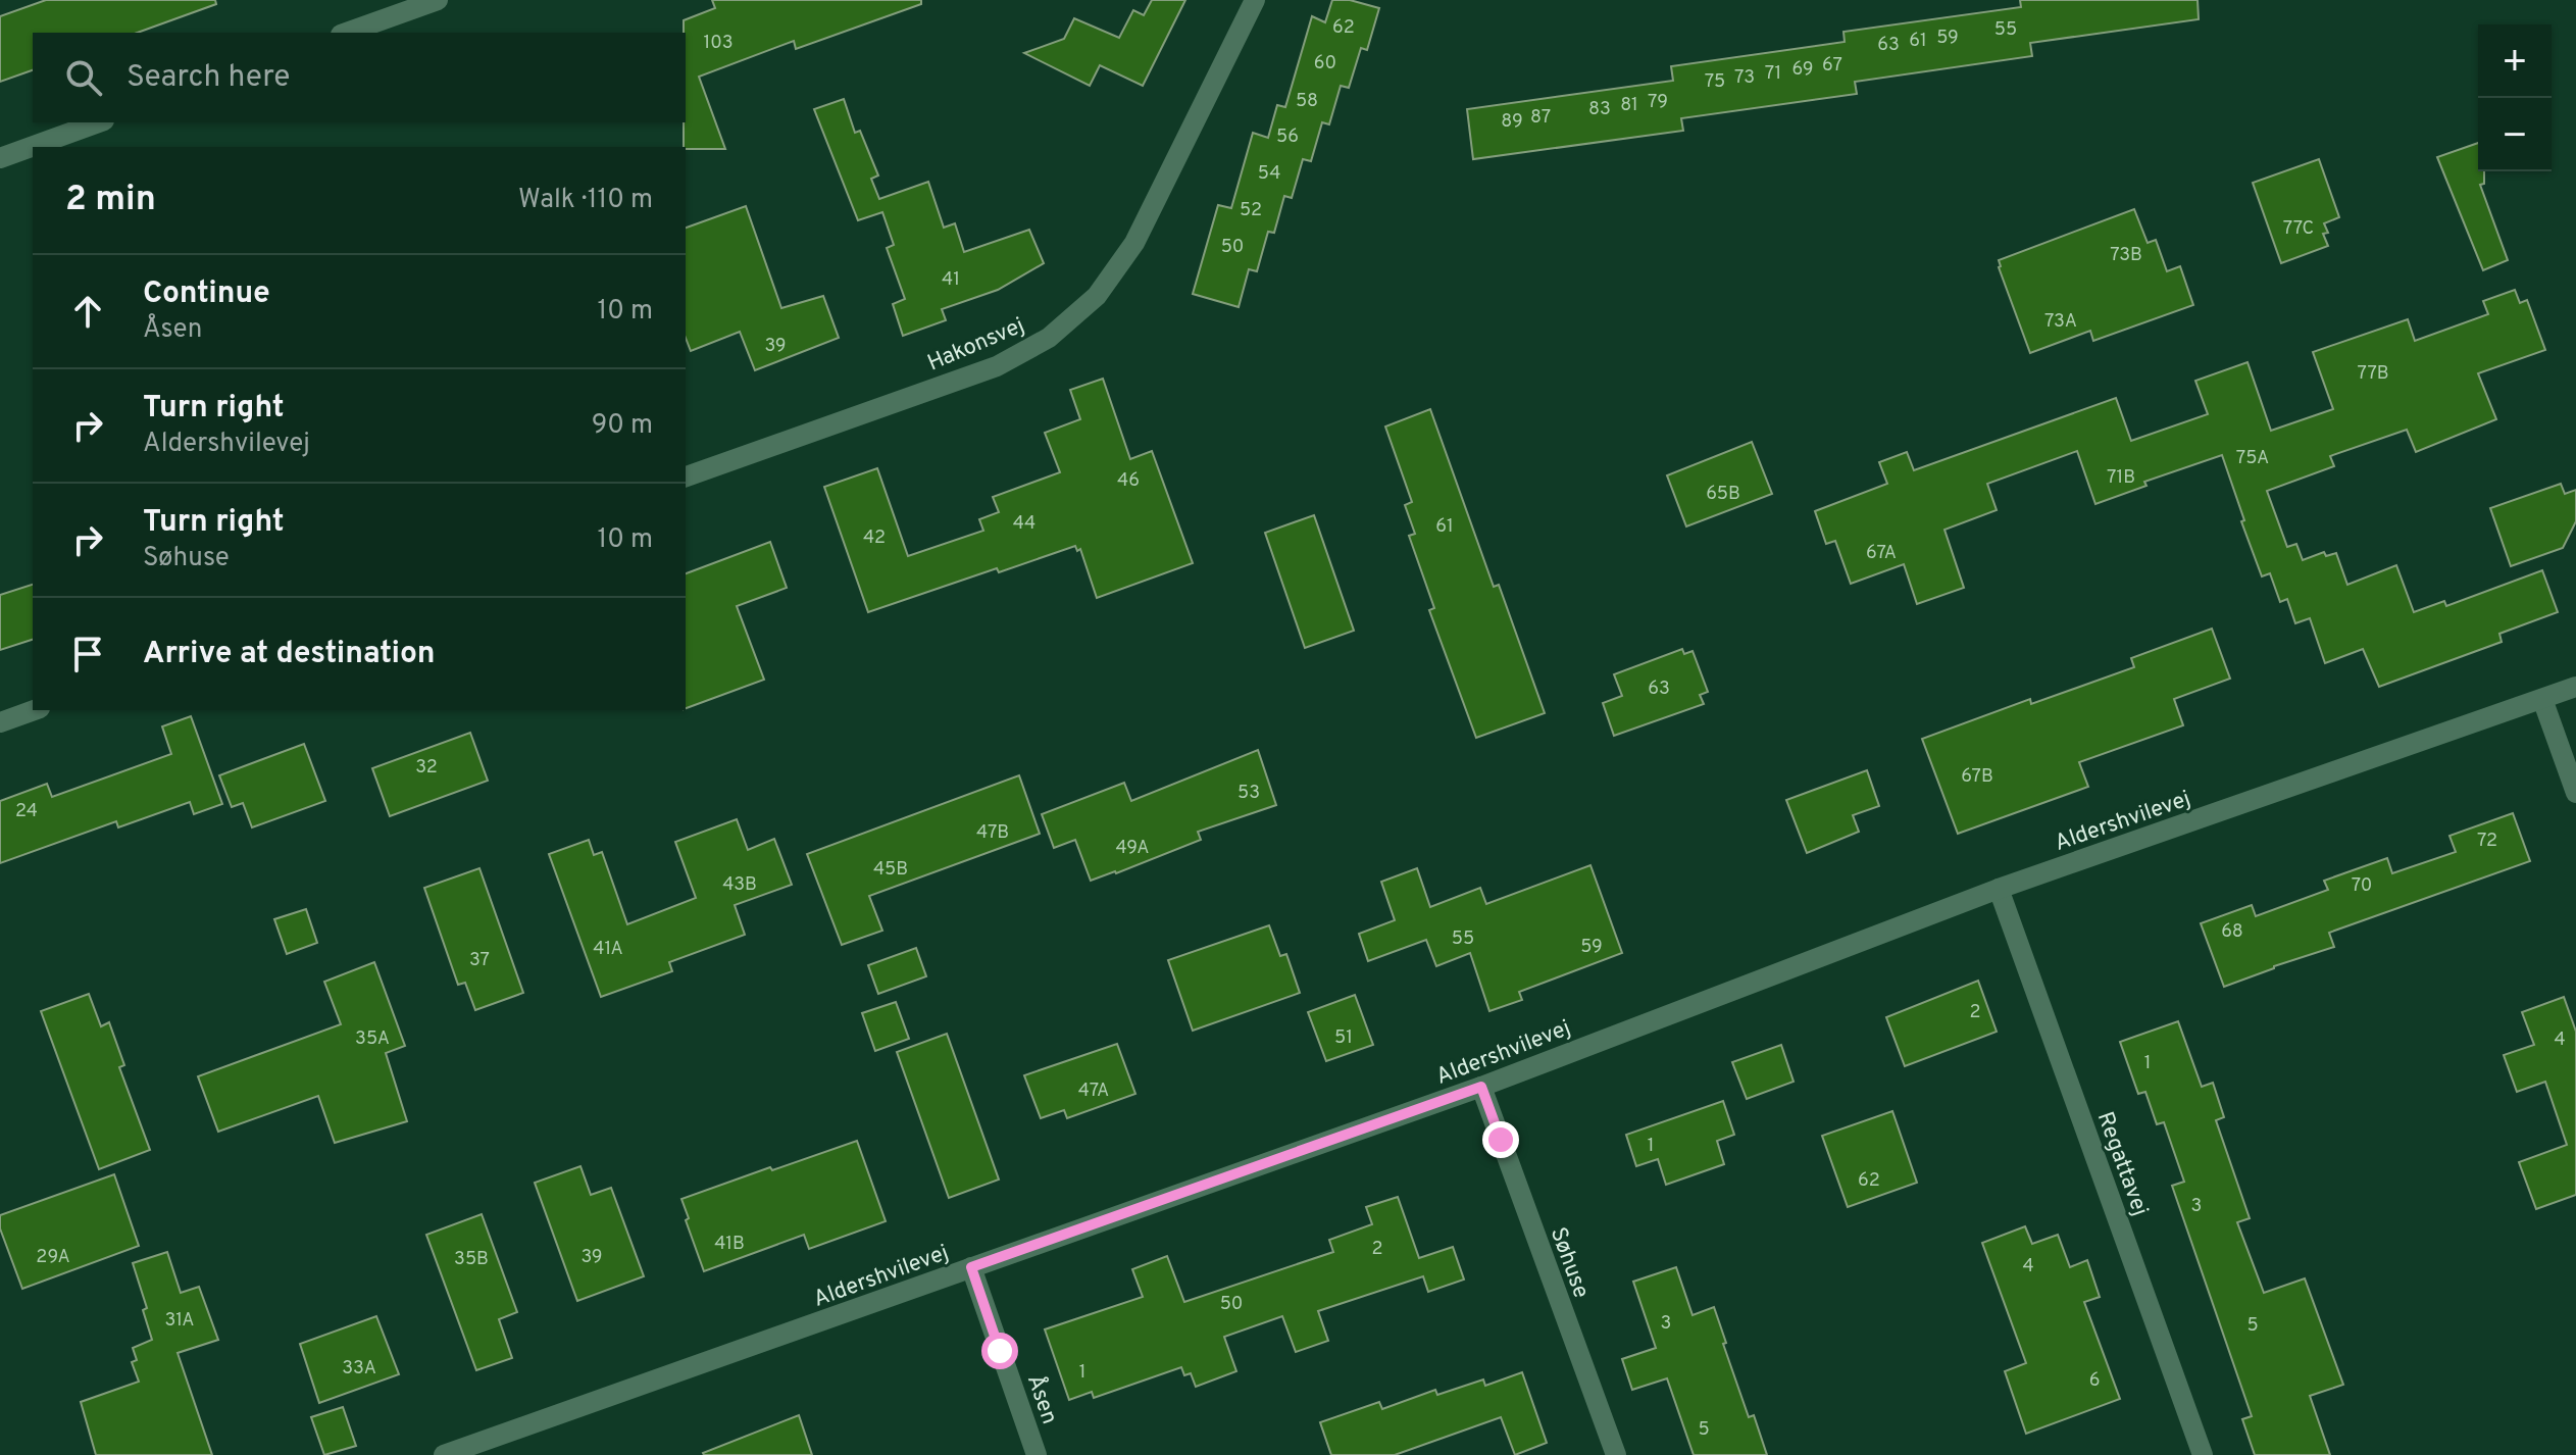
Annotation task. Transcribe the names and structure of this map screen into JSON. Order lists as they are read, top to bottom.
{
  "streets": {
    "street": [
      "Hakonsvej",
      "Aldershvilevej",
      "Regattavej",
      "Søhuse",
      "Åsen"
    ]
  },
  "crossings": [
    ["Aldershvilevej", "Regattavej"],
    ["Aldershvilevej", "Søhuse"],
    ["Aldershvilevej", "Åsen"]
  ],
  "house_numbers": [
    "62",
    "55",
    "59",
    "61",
    "103",
    "63",
    "60",
    "67",
    "69",
    "71",
    "73",
    "75",
    "58",
    "79",
    "81",
    "83",
    "87",
    "89",
    "56",
    "54",
    "52",
    "77C",
    "50",
    "73B",
    "41",
    "73A",
    "39",
    "77B",
    "75A",
    "71B",
    "46",
    "65B",
    "44",
    "61",
    "42",
    "67A",
    "63",
    "32",
    "67B",
    "53",
    "24",
    "47B",
    "72",
    "49A",
    "45B",
    "43B",
    "70",
    "68",
    "55",
    "59",
    "41A",
    "37",
    "2",
    "51",
    "35A",
    "4",
    "1",
    "47A",
    "1",
    "62",
    "3",
    "41B",
    "2",
    "29A",
    "39",
    "35B",
    "4",
    "50",
    "31A",
    "3",
    "5",
    "33A",
    "1",
    "6",
    "5"
  ],
  "page": {
    "map_buttons": ["+", "−"],
    "search": "Search here",
    "heading": ["2 min", "Walk · 110 m"],
    "list": [
      ["Continue", "Åsen", "10 m"],
      ["Turn right", "Aldershvilevej", "90 m"],
      ["Turn right", "Søhuse", "10 m"],
      "Arrive at destination"
    ]
  }
}
